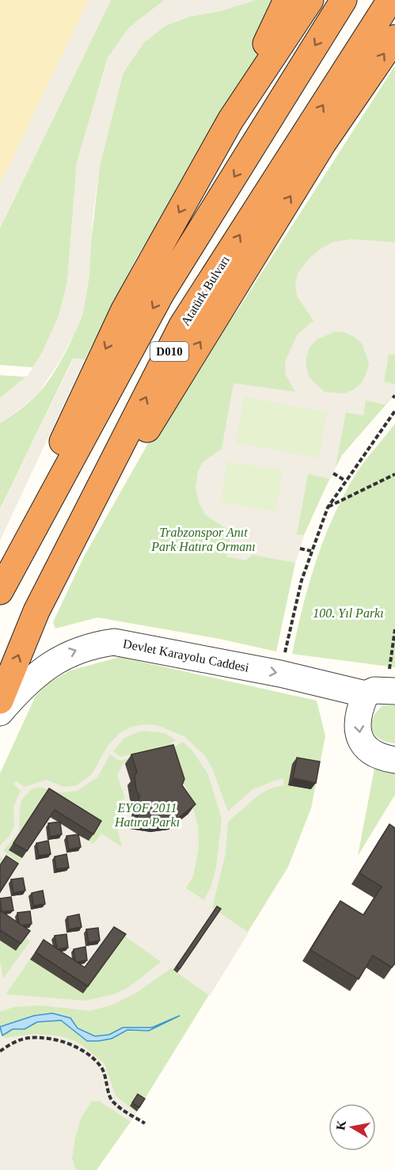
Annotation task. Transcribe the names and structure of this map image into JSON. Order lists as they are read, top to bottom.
{
  "streets": {
    "highway": ["Atatürk Bulvarı", "D010"],
    "street": ["Devlet Karayolu Caddesi"]
  },
  "one_way": ["Devlet Karayolu Caddesi"],
  "parks": ["Trabzonspor Anıt Park Hatıra Ormanı", "100. Yıl Parkı", "EYOF 2011 Hatıra Parkı"],
  "north": "left"
}
